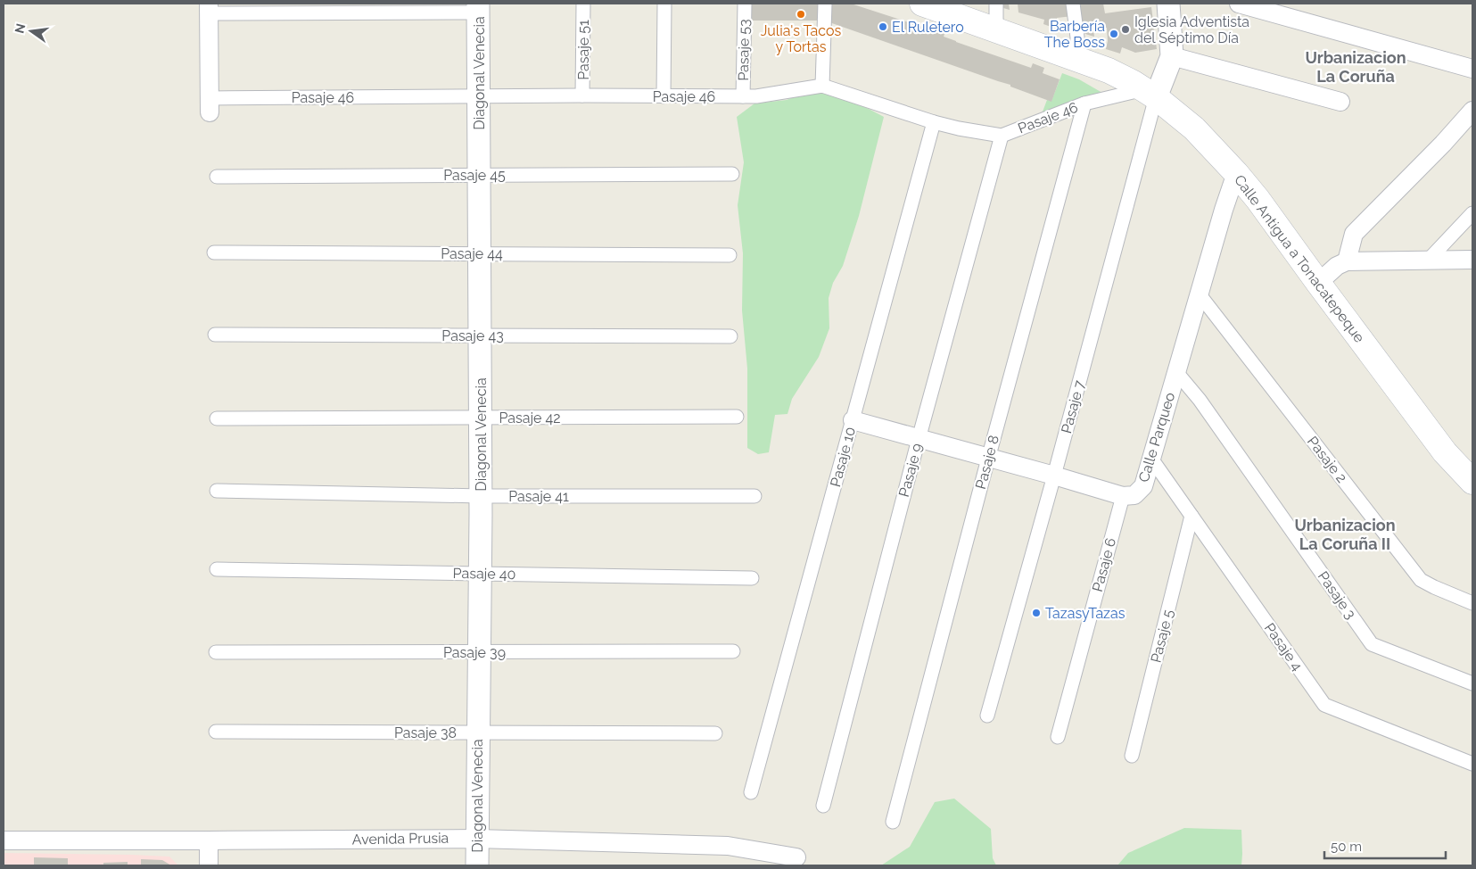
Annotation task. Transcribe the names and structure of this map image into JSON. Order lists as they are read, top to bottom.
{
  "streets": {
    "main road": ["Calle Antigua a Tonacatepeque"],
    "street": [
      "Pasaje 51",
      "Pasaje 53",
      "Diagonal Venecia",
      "Pasaje 46",
      "Pasaje 45",
      "Pasaje 44",
      "Pasaje 43",
      "Pasaje 7",
      "Pasaje 42",
      "Calle Parqueo",
      "Pasaje 10",
      "Pasaje 2",
      "Pasaje 8",
      "Pasaje 9",
      "Pasaje 41",
      "Pasaje 6",
      "Pasaje 40",
      "Pasaje 3",
      "Pasaje 5",
      "Pasaje 4",
      "Pasaje 39",
      "Pasaje 38",
      "Avenida Prusia"
    ]
  },
  "crossings": [
    ["Pasaje 51", "Pasaje 46"],
    ["Pasaje 53", "Pasaje 46"],
    ["Diagonal Venecia", "Pasaje 46"],
    ["Diagonal Venecia", "Pasaje 45"],
    ["Diagonal Venecia", "Pasaje 44"],
    ["Diagonal Venecia", "Pasaje 43"],
    ["Diagonal Venecia", "Pasaje 42"],
    ["Diagonal Venecia", "Pasaje 41"],
    ["Diagonal Venecia", "Pasaje 40"],
    ["Diagonal Venecia", "Pasaje 39"],
    ["Diagonal Venecia", "Pasaje 38"],
    ["Diagonal Venecia", "Avenida Prusia"],
    ["Pasaje 46", "Calle Antigua a Tonacatepeque"],
    ["Pasaje 46", "Pasaje 7"],
    ["Pasaje 46", "Pasaje 10"],
    ["Pasaje 46", "Pasaje 8"],
    ["Pasaje 46", "Pasaje 9"],
    ["Calle Antigua a Tonacatepeque", "Pasaje 7"],
    ["Calle Antigua a Tonacatepeque", "Calle Parqueo"],
    ["Pasaje 7", "Calle Parqueo"],
    ["Calle Parqueo", "Pasaje 10"],
    ["Calle Parqueo", "Pasaje 2"],
    ["Calle Parqueo", "Pasaje 8"],
    ["Calle Parqueo", "Pasaje 9"],
    ["Calle Parqueo", "Pasaje 6"],
    ["Calle Parqueo", "Pasaje 3"],
    ["Calle Parqueo", "Pasaje 4"],
    ["Pasaje 5", "Pasaje 4"]
  ],
  "districts": ["Urbanizacion La Coruña", "Urbanizacion La Coruña II"],
  "places": [
    "Julia's Tacos y Tortas",
    "El Ruletero",
    "Iglesia Adventista del Séptimo Día",
    "Barbería The Boss",
    "TazasyTazas"
  ],
  "scale_bar": "50 m",
  "north": "left"
}
